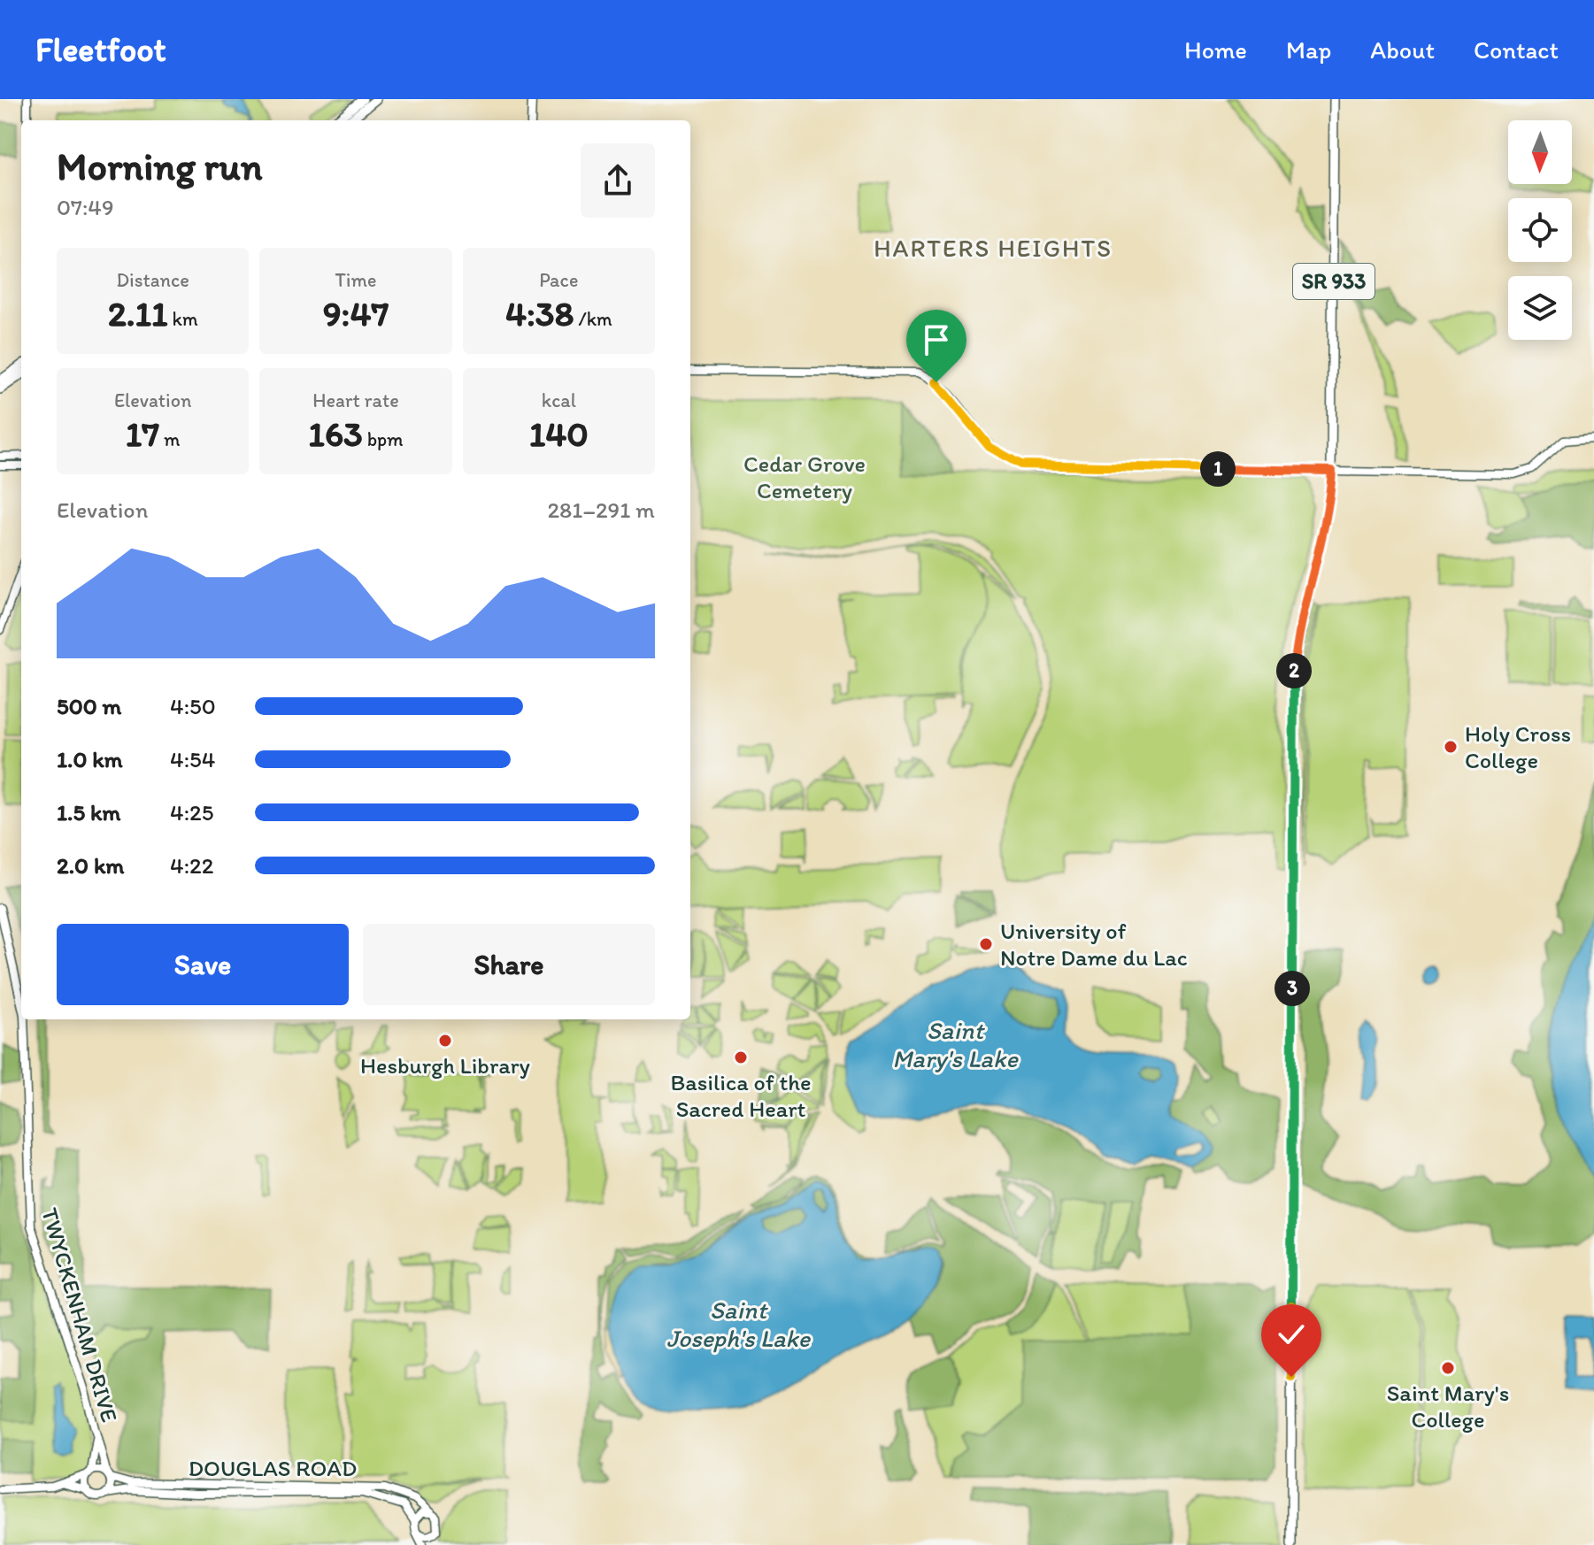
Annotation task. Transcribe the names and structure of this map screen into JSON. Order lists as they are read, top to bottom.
{
  "streets": {
    "main road": ["SR 933"],
    "street": ["TWYCKENHAM DRIVE", "DOUGLAS ROAD"]
  },
  "crossings": [
    ["TWYCKENHAM DRIVE", "DOUGLAS ROAD"]
  ],
  "districts": ["HARTERS HEIGHTS"],
  "water": ["Saint Mary's Lake", "Saint Joseph's Lake"],
  "parks": ["Cedar Grove Cemetery"],
  "places": [
    "Holy Cross College",
    "University of Notre Dame du Lac",
    "Hesburgh Library",
    "Basilica of the Sacred Heart",
    "Saint Mary's College"
  ],
  "north": "bottom",
  "page": {
    "header": "Fleetfoot",
    "nav": [
      "Home",
      "Map",
      "About",
      "Contact"
    ],
    "heading": ["Morning run", "07:49"],
    "stats": [
      ["Distance", "2.11 km"],
      ["Time", "9:47"],
      ["Pace", "4:38 /km"],
      ["Elevation", "17 m"],
      ["Heart rate", "163 bpm"],
      ["kcal", "140"]
    ],
    "pins": ["1", "2", "3"],
    "chart": ["Elevation", "281–291 m"],
    "list": [
      {
        "name": "500 m",
        "note": "4:50"
      },
      {
        "name": "1.0 km",
        "note": "4:54"
      },
      {
        "name": "1.5 km",
        "note": "4:25"
      },
      {
        "name": "2.0 km",
        "note": "4:22"
      }
    ],
    "buttons": ["Save", "Share"]
  }
}
